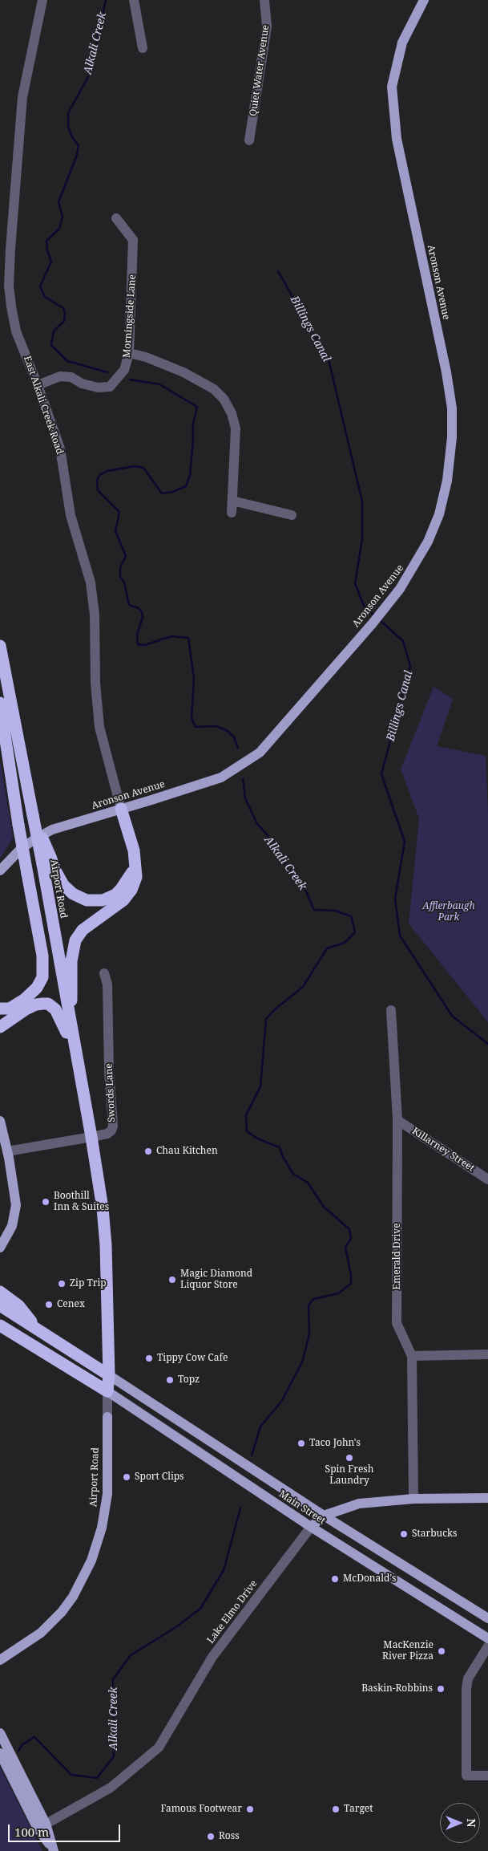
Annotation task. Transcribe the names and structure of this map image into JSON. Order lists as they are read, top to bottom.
{
  "streets": {
    "highway": ["Airport Road"],
    "main road": ["Aronson Avenue", "Main Street", "Lake Elmo Drive"],
    "street": [
      "Quiet Water Avenue",
      "Morningside Lane",
      "East Alkali Creek Road",
      "Swords Lane",
      "Killarney Street",
      "Emerald Drive"
    ]
  },
  "crossings": [
    ["Aronson Avenue", "East Alkali Creek Road"],
    ["Morningside Lane", "East Alkali Creek Road"],
    ["Airport Road", "Swords Lane"],
    ["Airport Road", "Main Street"],
    ["Killarney Street", "Emerald Drive"],
    ["Emerald Drive", "Lake Elmo Drive"],
    ["Main Street", "Lake Elmo Drive"]
  ],
  "water": ["Alkali Creek", "Billings Canal"],
  "parks": ["Afflerbaugh Park"],
  "places": [
    "Chau Kitchen",
    "Boothill Inn & Suites",
    "Magic Diamond Liquor Store",
    "Zip Trip",
    "Cenex",
    "Tippy Cow Cafe",
    "Topz",
    "Taco John's",
    "Spin Fresh Laundry",
    "Sport Clips",
    "Starbucks",
    "McDonald's",
    "MacKenzie River Pizza",
    "Baskin-Robbins",
    "Famous Footwear",
    "Target",
    "Ross"
  ],
  "scale_bar": "100 m",
  "north": "right"
}
